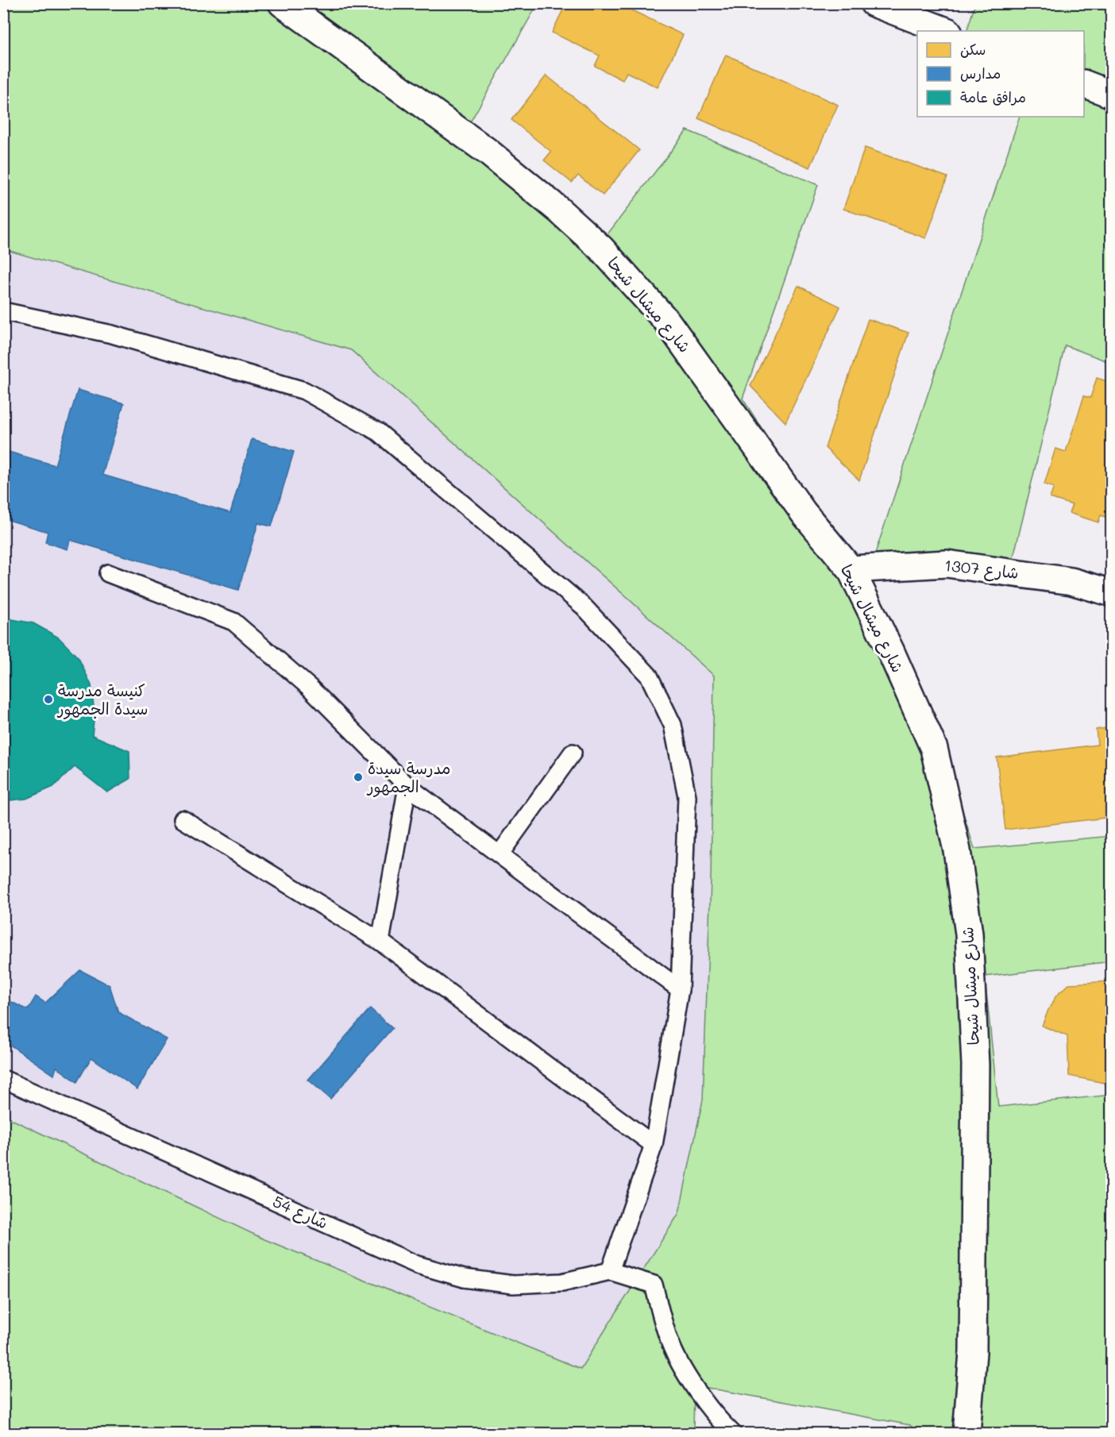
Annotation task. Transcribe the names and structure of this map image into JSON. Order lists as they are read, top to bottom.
{
  "streets": {
    "street": ["شارع ميشال شيحا", "شارع 1307"],
    "lane": ["شارع 54"]
  },
  "crossings": [
    ["شارع ميشال شيحا", "شارع 1307"]
  ],
  "places": ["كنيسة مدرسة سيدة الجمهور", "مدرسة سيدة الجمهور"],
  "legend": ["سكن", "مدارس", "مرافق عامة"]
}
